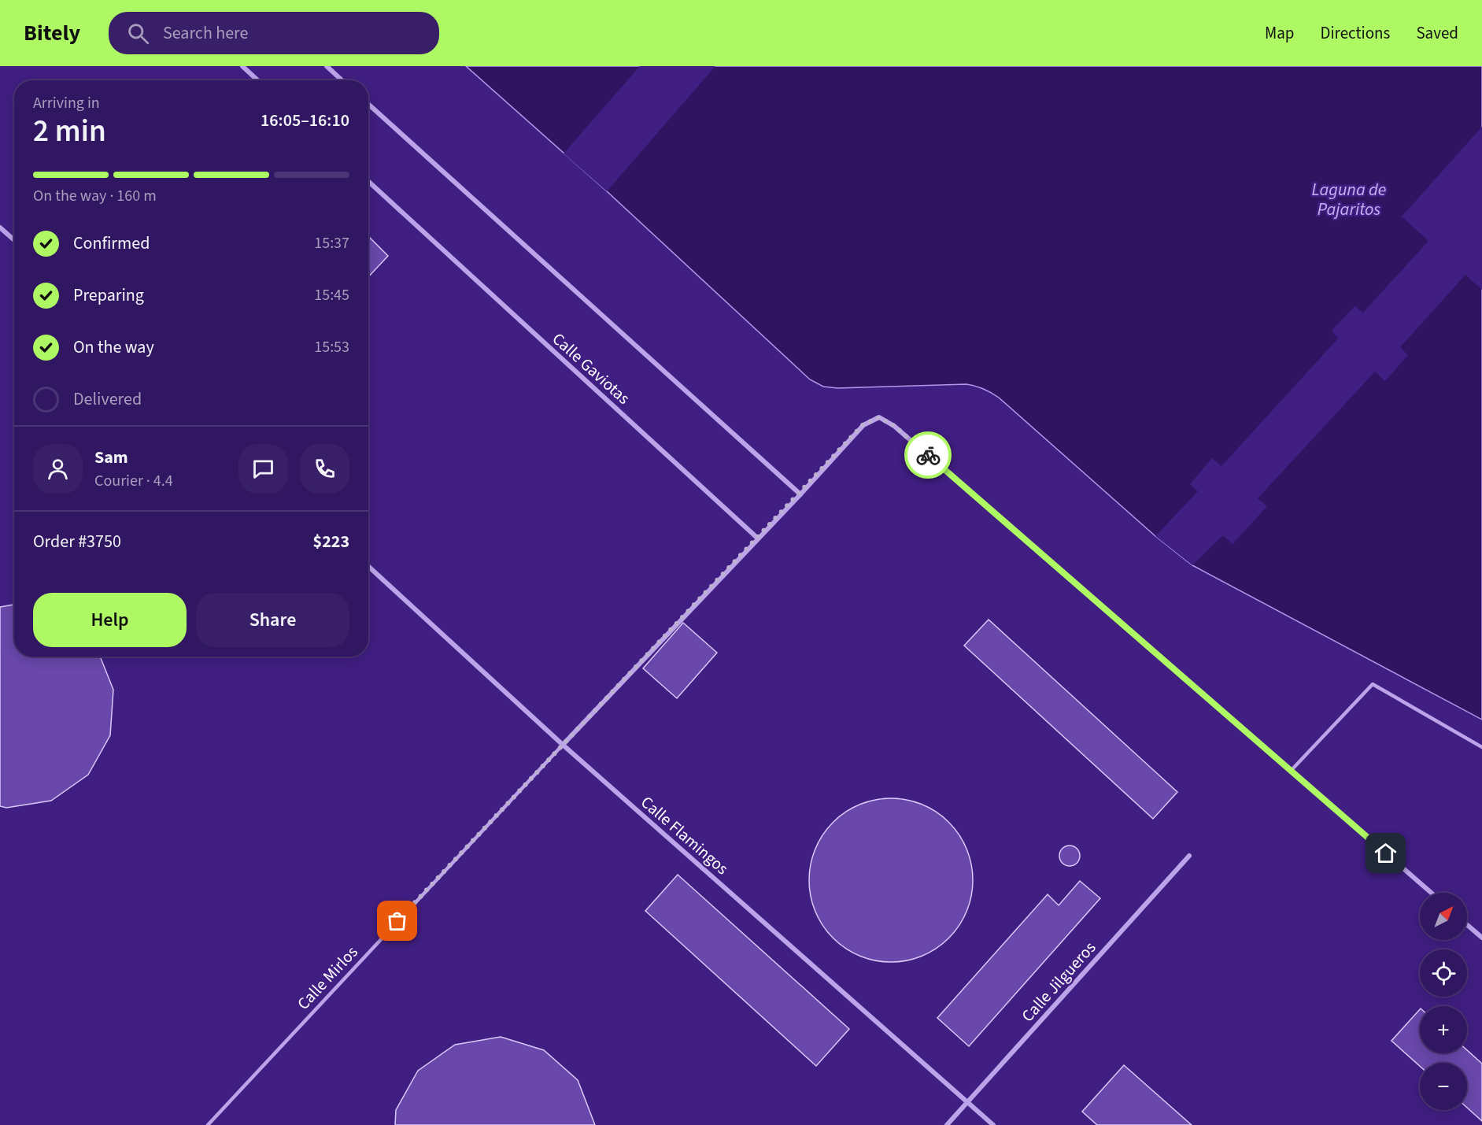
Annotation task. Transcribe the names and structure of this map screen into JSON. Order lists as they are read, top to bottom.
{
  "streets": {
    "street": [
      "Calle Gaviotas",
      "Calle Flamingos",
      "Calle Mirlos",
      "Calle Jilgueros"
    ]
  },
  "crossings": [
    ["Calle Gaviotas", "Calle Mirlos"],
    ["Calle Flamingos", "Calle Mirlos"],
    ["Calle Flamingos", "Calle Jilgueros"]
  ],
  "water": ["Laguna de Pajaritos"],
  "north": "top right",
  "page": {
    "header": "Bitely",
    "search": "Search here",
    "nav": ["Map", "Directions", "Saved"],
    "heading": ["2 min", "Arriving in", "16:05–16:10"],
    "panel": [
      "Sam",
      "Courier · 4.4",
      "Order #3750",
      "$223"
    ],
    "bar": "On the way · 160 m",
    "list": [
      ["Confirmed", "15:37"],
      ["Preparing", "15:45"],
      ["On the way", "15:53"],
      "Delivered"
    ],
    "buttons": ["Help", "Share"],
    "map_buttons": ["+", "−"]
  }
}
